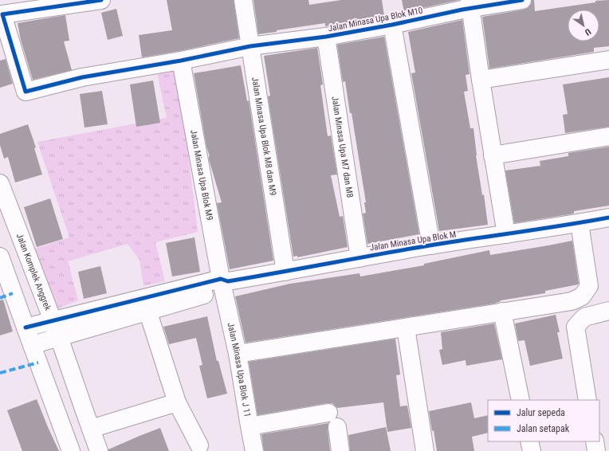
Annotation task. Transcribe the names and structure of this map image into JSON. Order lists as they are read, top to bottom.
{
  "streets": {
    "street": [
      "Jalan Minasa Upa Blok M10",
      "Jalan Minasa Upa Blok M8 dan M9",
      "Jalan Minasa Upa M7 dan M8",
      "Jalan Minasa Upa Blok M9",
      "Jalan Minasa Upa Blok M",
      "Jalan Komplek Anggrek",
      "Jalan Minasa Upa Blok J 11"
    ]
  },
  "crossings": [
    ["Jalan Minasa Upa Blok M10", "Jalan Minasa Upa Blok M8 dan M9"],
    ["Jalan Minasa Upa Blok M10", "Jalan Minasa Upa M7 dan M8"],
    ["Jalan Minasa Upa Blok M10", "Jalan Minasa Upa Blok M9"],
    ["Jalan Minasa Upa Blok M8 dan M9", "Jalan Minasa Upa Blok M"],
    ["Jalan Minasa Upa M7 dan M8", "Jalan Minasa Upa Blok M"],
    ["Jalan Minasa Upa Blok M9", "Jalan Minasa Upa Blok M"],
    ["Jalan Minasa Upa Blok M9", "Jalan Minasa Upa Blok J 11"],
    ["Jalan Minasa Upa Blok M", "Jalan Minasa Upa Blok J 11"]
  ],
  "legend": ["Jalur sepeda", "Jalan setapak"],
  "north": "bottom right"
}
